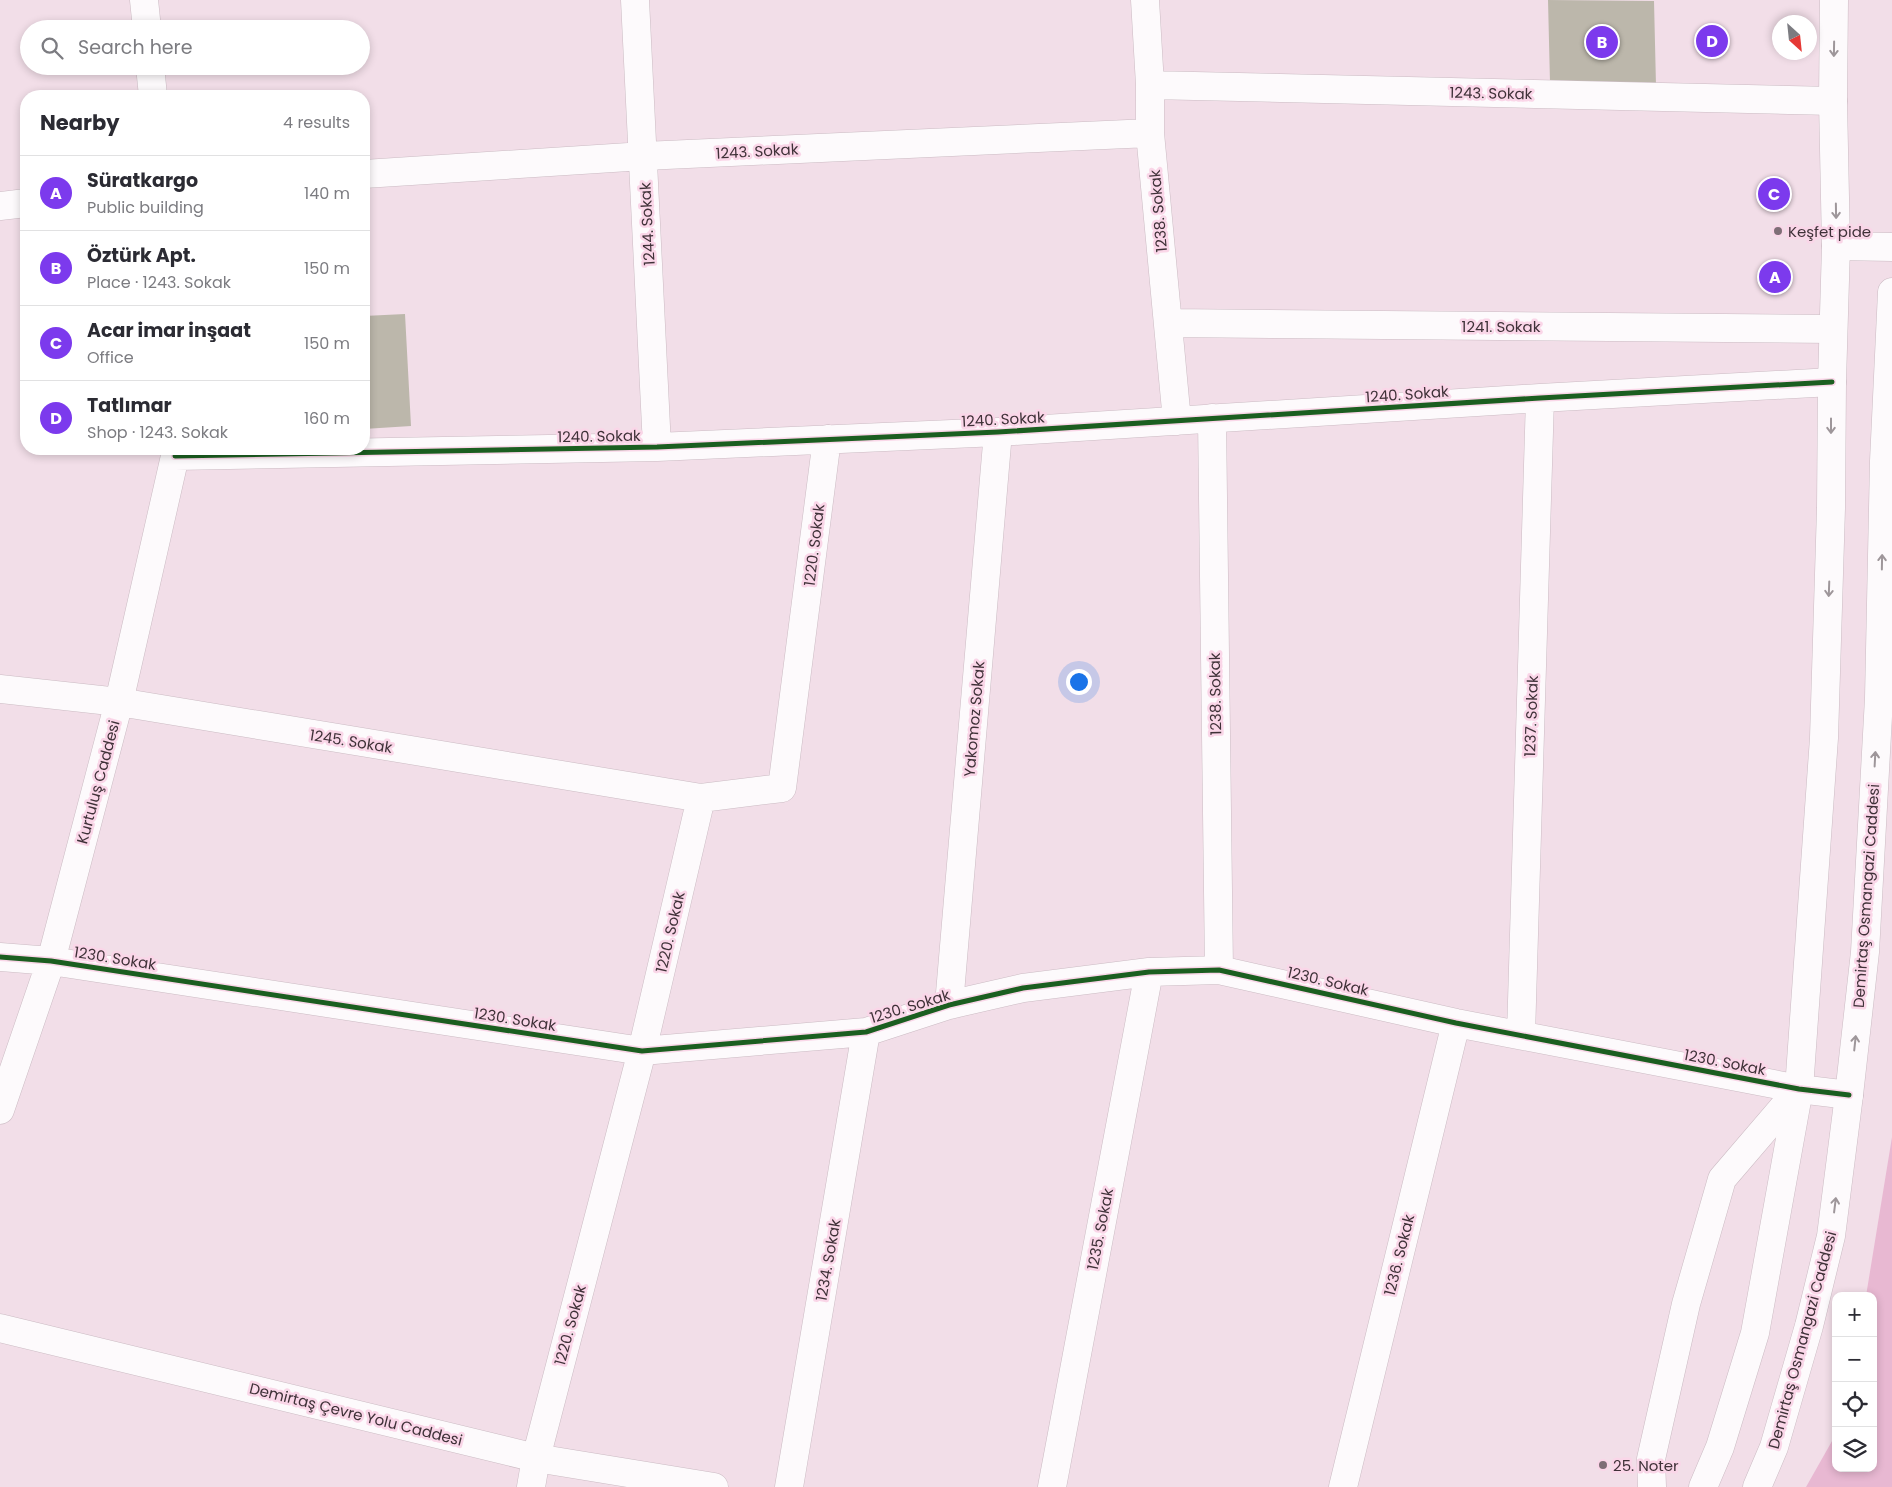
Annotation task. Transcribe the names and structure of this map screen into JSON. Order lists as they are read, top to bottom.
{
  "streets": {
    "street": [
      "1243. Sokak",
      "1238. Sokak",
      "1244. Sokak",
      "1241. Sokak",
      "1240. Sokak",
      "1220. Sokak",
      "1237. Sokak",
      "Yakomoz Sokak",
      "1245. Sokak",
      "Kurtuluş Caddesi",
      "Demirtaş Osmangazi Caddesi",
      "1230. Sokak",
      "1235. Sokak",
      "1236. Sokak",
      "1234. Sokak",
      "Demirtaş Çevre Yolu Caddesi"
    ]
  },
  "crossings": [
    ["1243. Sokak", "1238. Sokak"],
    ["1243. Sokak", "1244. Sokak"],
    ["1238. Sokak", "1241. Sokak"],
    ["1238. Sokak", "1240. Sokak"],
    ["1238. Sokak", "1230. Sokak"],
    ["1244. Sokak", "1240. Sokak"],
    ["1240. Sokak", "1220. Sokak"],
    ["1240. Sokak", "1237. Sokak"],
    ["1240. Sokak", "Yakomoz Sokak"],
    ["1220. Sokak", "1245. Sokak"],
    ["1220. Sokak", "1230. Sokak"],
    ["1220. Sokak", "Demirtaş Çevre Yolu Caddesi"],
    ["1237. Sokak", "1230. Sokak"],
    ["Yakomoz Sokak", "1230. Sokak"],
    ["1245. Sokak", "Kurtuluş Caddesi"],
    ["Kurtuluş Caddesi", "1230. Sokak"],
    ["Demirtaş Osmangazi Caddesi", "1230. Sokak"],
    ["1230. Sokak", "1235. Sokak"],
    ["1230. Sokak", "1236. Sokak"],
    ["1230. Sokak", "1234. Sokak"]
  ],
  "places": ["Keşfet pide", "25. Noter"],
  "north": "bottom right",
  "page": {
    "search": "Search here",
    "pins": [
      "D",
      "B",
      "C",
      "A"
    ],
    "heading": ["Nearby", "4 results"],
    "list": [
      {
        "mark": "A",
        "name": "Süratkargo",
        "note": "Public building",
        "value": "140 m"
      },
      {
        "mark": "B",
        "name": "Öztürk Apt.",
        "note": "Place · 1243. Sokak",
        "value": "150 m"
      },
      {
        "mark": "C",
        "name": "Acar imar inşaat",
        "note": "Office",
        "value": "150 m"
      },
      {
        "mark": "D",
        "name": "Tatlımar",
        "note": "Shop · 1243. Sokak",
        "value": "160 m"
      }
    ],
    "map_buttons": ["+", "−"]
  }
}
